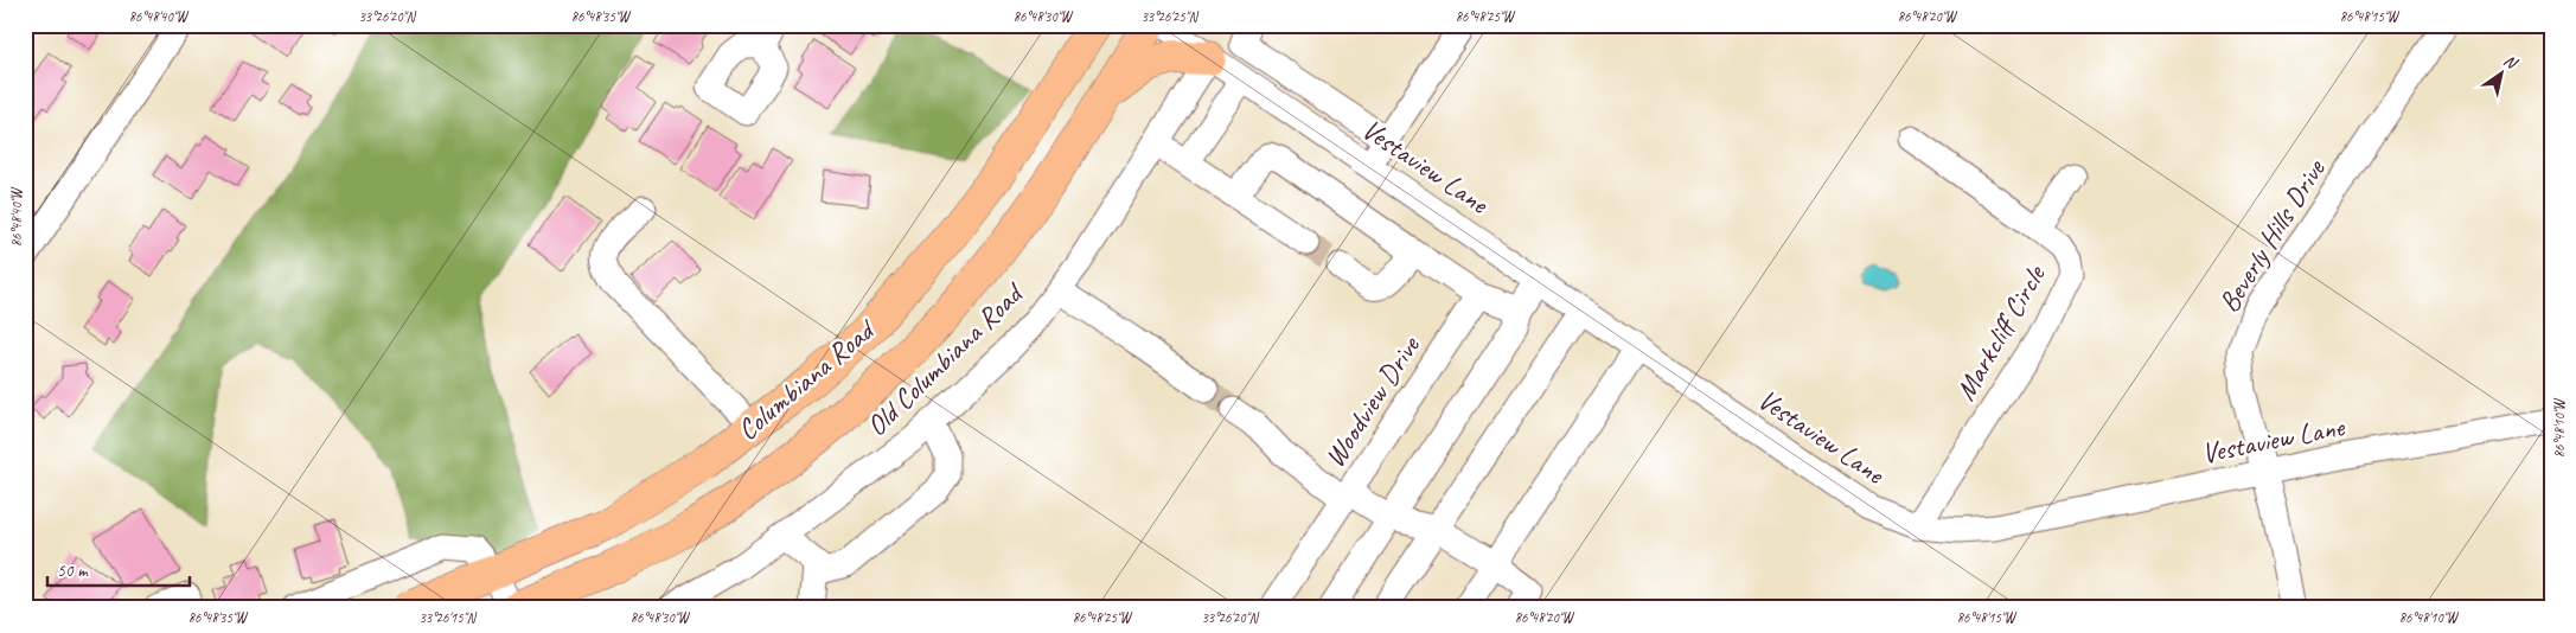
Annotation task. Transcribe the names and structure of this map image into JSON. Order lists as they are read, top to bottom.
{
  "streets": {
    "main road": ["Columbiana Road"],
    "street": [
      "Vestaview Lane",
      "Beverly Hills Drive",
      "Markcliff Circle",
      "Old Columbiana Road",
      "Woodview Drive"
    ]
  },
  "crossings": [
    ["Vestaview Lane", "Beverly Hills Drive"],
    ["Vestaview Lane", "Markcliff Circle"],
    ["Vestaview Lane", "Old Columbiana Road"]
  ],
  "scale_bar": "50 m",
  "north": "top right",
  "coordinates": [
    "86°48'40\"W",
    "33°26'20\"N",
    "86°48'35\"W",
    "86°48'30\"W",
    "33°26'25\"N",
    "86°48'25\"W",
    "86°48'20\"W",
    "86°48'15\"W",
    "86°48'10\"W",
    "33°26'15\"N"
  ]
}
